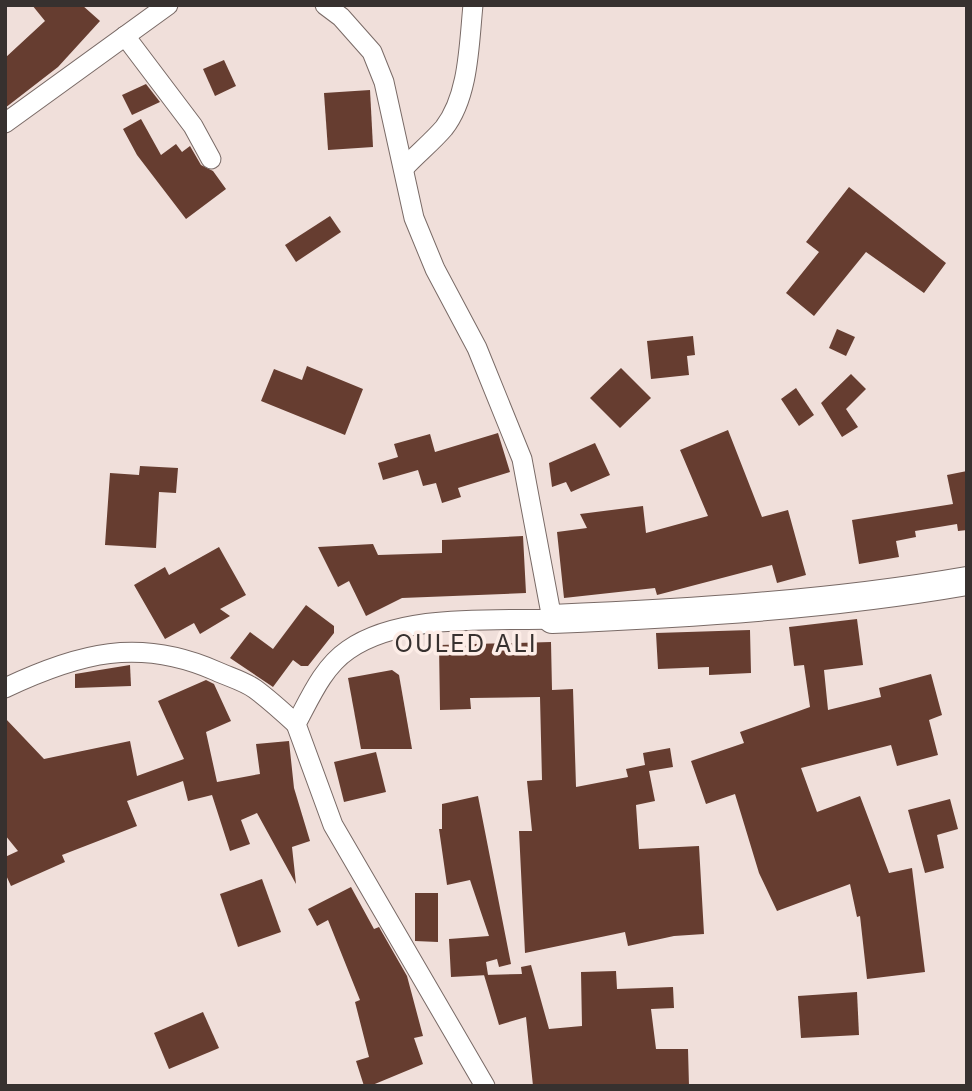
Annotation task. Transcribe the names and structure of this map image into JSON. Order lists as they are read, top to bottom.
{
  "districts": ["OULED ALI"]
}
